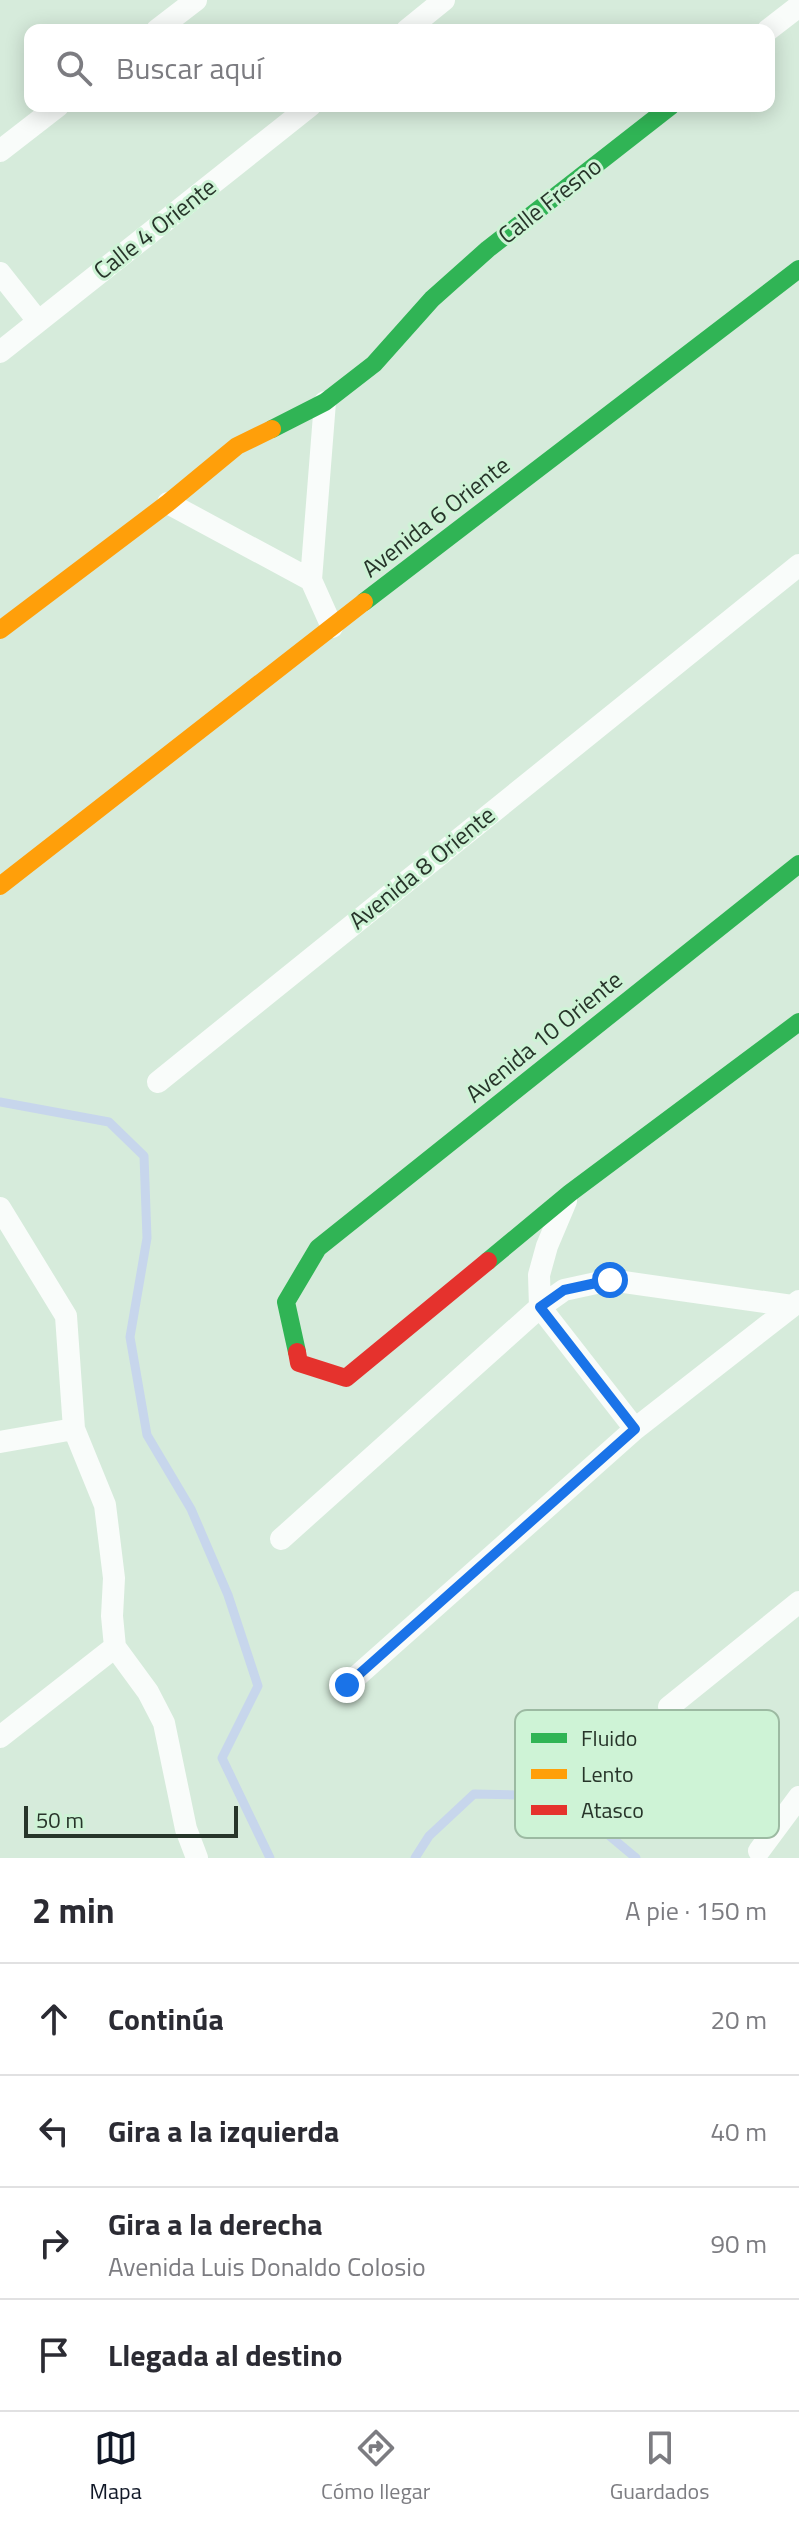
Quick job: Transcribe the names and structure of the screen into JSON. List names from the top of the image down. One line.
{"streets":{"street":["Calle Fresno","Calle 4 Oriente","Avenida 6 Oriente","Avenida 8 Oriente","Avenida 10 Oriente"]},"legend":["Fluido","Lento","Atasco"],"scale_bar":"50 m","page":{"search":"Buscar aquí","scale":"50 m","heading":["2 min","A pie · 150 m"],"list":[["Continúa","20 m"],["Gira a la izquierda","40 m"],["Gira a la derecha","Avenida Luis Donaldo Colosio","90 m"],"Llegada al destino"],"nav":["Mapa","Cómo llegar","Guardados"]}}
